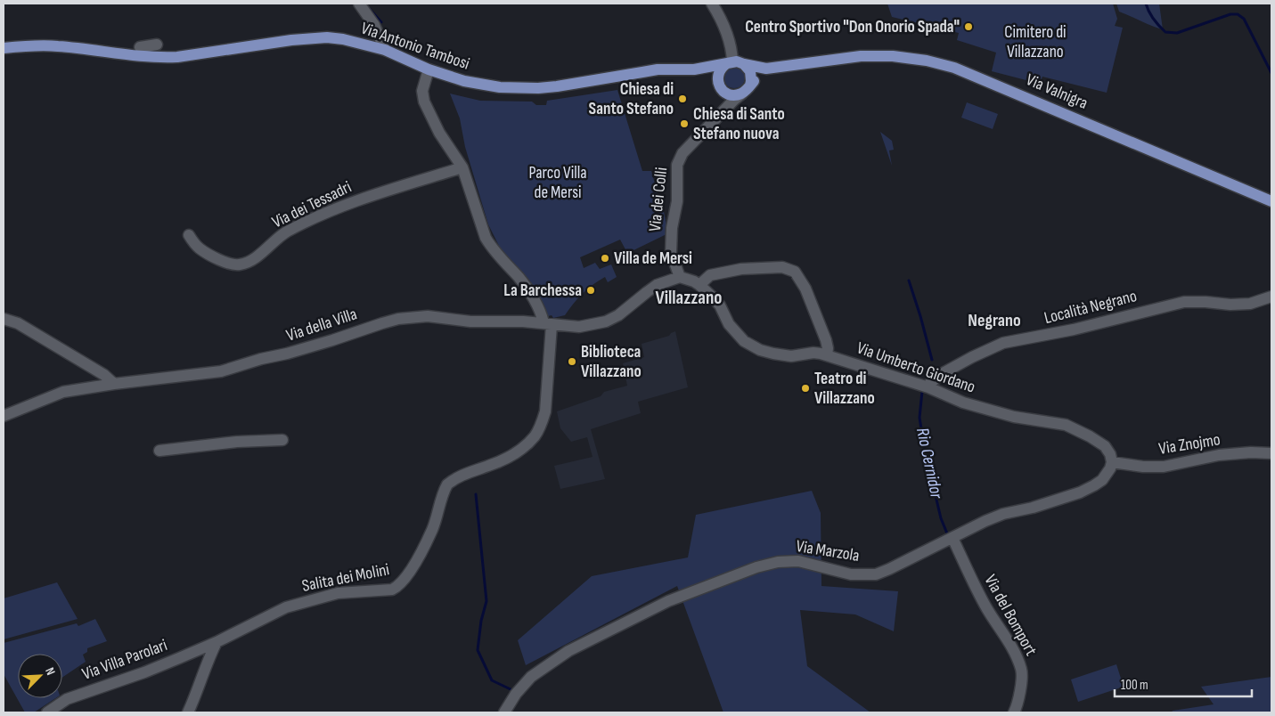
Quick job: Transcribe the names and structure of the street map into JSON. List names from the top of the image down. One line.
{"streets":{"main road":["Via Antonio Tambosi","Via Valnigra"],"street":["Via dei Colli","Via dei Tessadri","Località Negrano","Via della Villa","Via Umberto Giordano","Via Znojmo","Via Marzola","Salita dei Molini","Via del Bomport","Via Villa Parolari"]},"crossings":[["Via Antonio Tambosi","Via Valnigra"],["Via Antonio Tambosi","Via dei Colli"],["Via Valnigra","Via dei Colli"],["Via dei Colli","Via della Villa"],["Località Negrano","Via Umberto Giordano"],["Via della Villa","Salita dei Molini"],["Via Umberto Giordano","Via Znojmo"],["Via Umberto Giordano","Via Marzola"],["Via Znojmo","Via Marzola"],["Via Marzola","Via del Bomport"],["Salita dei Molini","Via Villa Parolari"]],"districts":["Villazzano","Negrano"],"water":["Rio Cernidor"],"parks":["Cimitero di Villazzano","Parco Villa de Mersi"],"places":["Centro Sportivo \"Don Onorio Spada\"","Chiesa di Santo Stefano","Chiesa di Santo Stefano nuova","Villa de Mersi","La Barchessa","Biblioteca Villazzano","Teatro di Villazzano"],"scale_bar":"100 m","north":"top right"}
